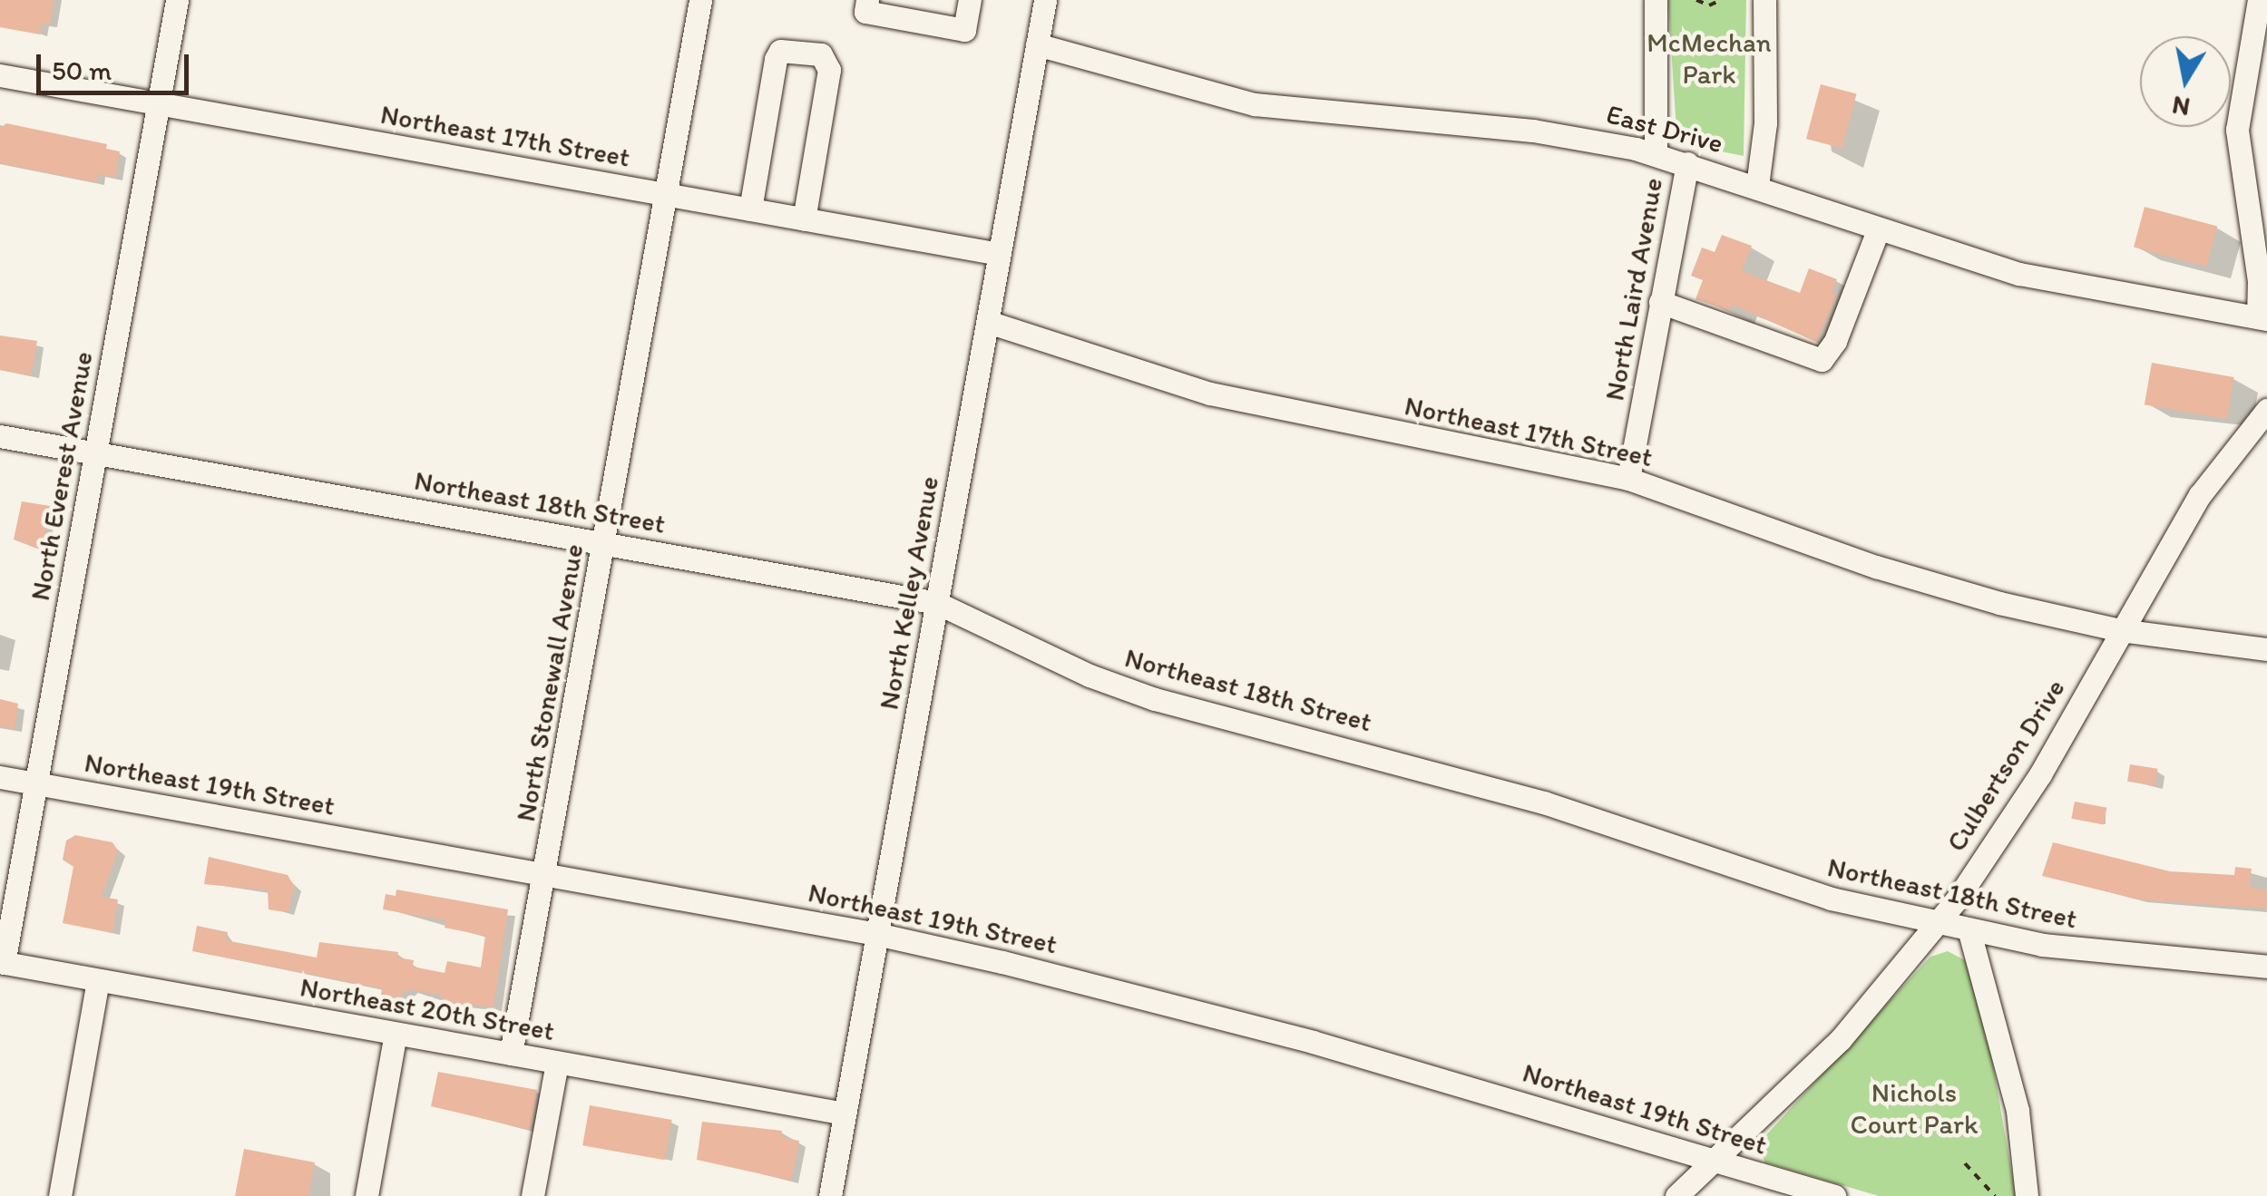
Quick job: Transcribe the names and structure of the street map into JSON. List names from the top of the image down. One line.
{"streets":{"street":["East Drive","Northeast 17th Street","North Laird Avenue","North Everest Avenue","Northeast 18th Street","North Kelley Avenue","North Stonewall Avenue","Culbertson Drive","Northeast 19th Street","Northeast 20th Street"]},"crossings":[["East Drive","North Laird Avenue"],["East Drive","North Kelley Avenue"],["Northeast 17th Street","North Laird Avenue"],["Northeast 17th Street","North Everest Avenue"],["Northeast 17th Street","North Kelley Avenue"],["Northeast 17th Street","North Stonewall Avenue"],["Northeast 17th Street","Culbertson Drive"],["North Everest Avenue","Northeast 18th Street"],["North Everest Avenue","Northeast 19th Street"],["North Everest Avenue","Northeast 20th Street"],["Northeast 18th Street","North Kelley Avenue"],["Northeast 18th Street","North Stonewall Avenue"],["Northeast 18th Street","Culbertson Drive"],["North Kelley Avenue","Northeast 19th Street"],["North Kelley Avenue","Northeast 20th Street"],["North Stonewall Avenue","Northeast 19th Street"],["North Stonewall Avenue","Northeast 20th Street"],["Culbertson Drive","Northeast 19th Street"]],"parks":["McMechan Park","Nichols Court Park"],"scale_bar":"50 m","north":"bottom"}
